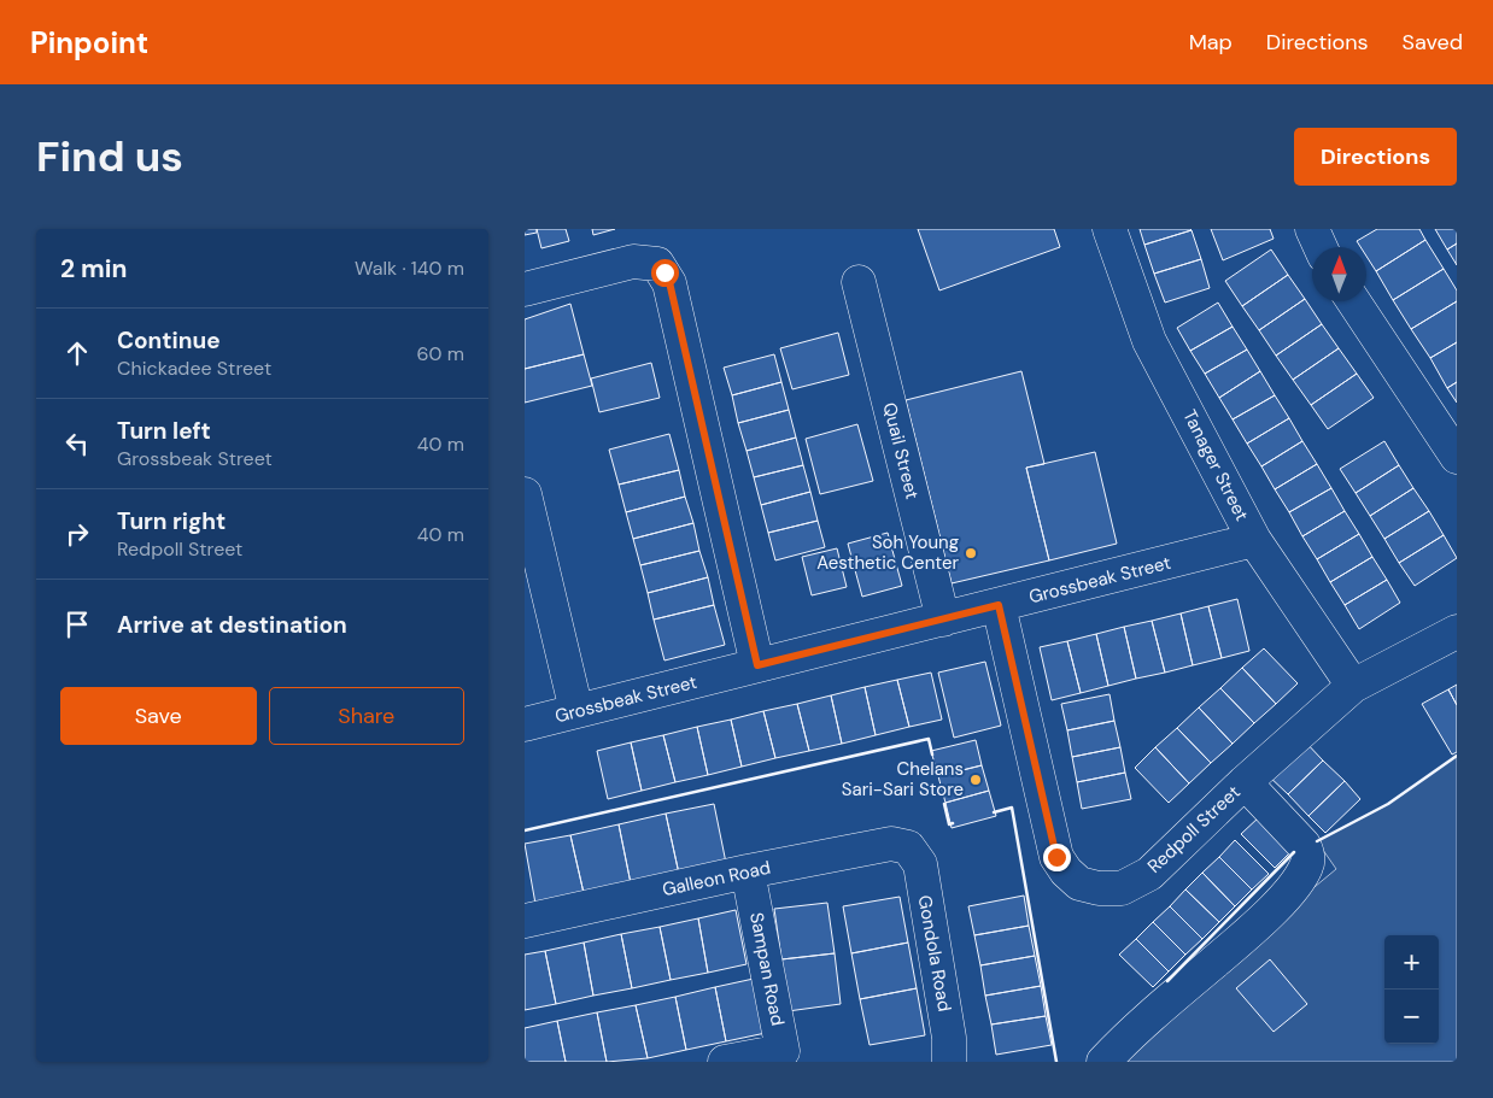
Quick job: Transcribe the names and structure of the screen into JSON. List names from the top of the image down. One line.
{"streets":{"street":["Quail Street","Tanager Street","Grossbeak Street","Redpoll Street","Galleon Road","Gondola Road","Sampan Road"]},"crossings":[["Quail Street","Grossbeak Street"],["Tanager Street","Grossbeak Street"],["Tanager Street","Redpoll Street"],["Grossbeak Street","Redpoll Street"],["Galleon Road","Gondola Road"],["Galleon Road","Sampan Road"]],"places":["Soh Young Aesthetic Center","Chelans Sari-Sari Store"],"north":"top","page":{"header":"Pinpoint","nav":["Map","Directions","Saved"],"buttons":["Directions",["Save","Share"]],"title":"Find us","heading":["2 min","Walk · 140 m"],"list":[["Continue","Chickadee Street","60 m"],["Turn left","Grossbeak Street","40 m"],["Turn right","Redpoll Street","40 m"],"Arrive at destination"],"map_buttons":["+","−"]}}
